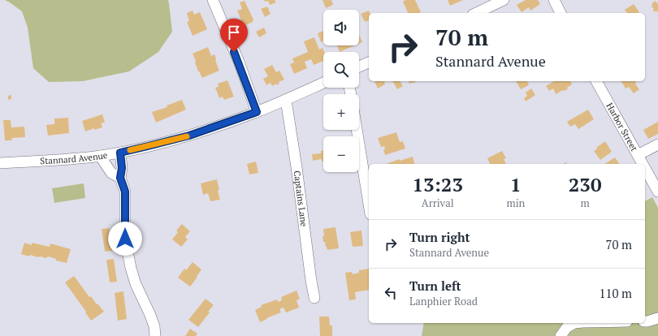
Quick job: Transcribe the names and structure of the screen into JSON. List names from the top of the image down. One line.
{"streets":{"street":["Harbor Street","Stannard Avenue","Captains Lane"]},"crossings":[["Stannard Avenue","Captains Lane"]],"page":{"map_buttons":["+","−"],"turn":["70 m","Stannard Avenue"],"eta":["13:23","Arrival","1","min","230","m"],"list":[{"name":"Turn right","note":"Stannard Avenue","value":"70 m"},{"name":"Turn left","note":"Lanphier Road","value":"110 m"}]}}
